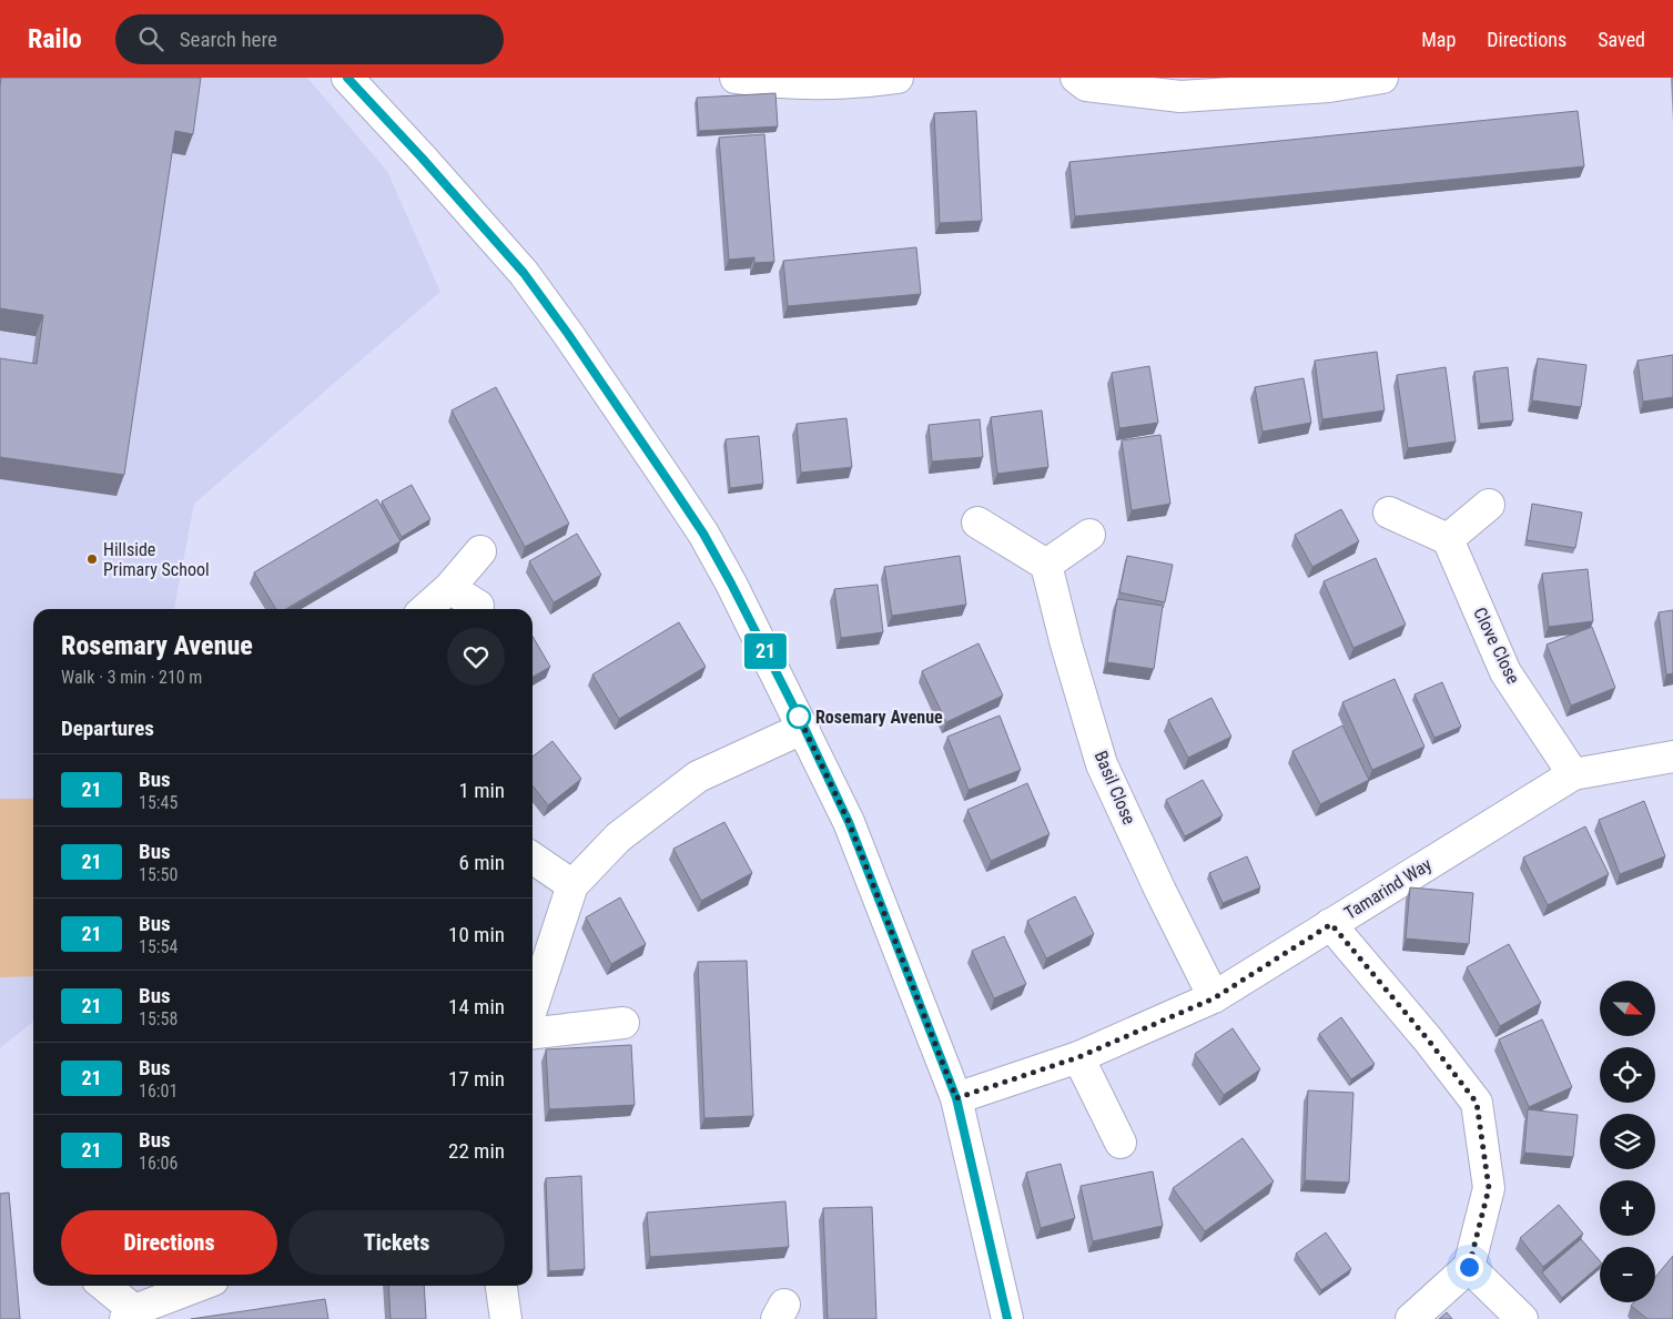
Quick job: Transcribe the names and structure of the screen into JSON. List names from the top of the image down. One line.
{"streets":{"street":["Clove Close","Basil Close","Tamarind Way"]},"crossings":[["Clove Close","Tamarind Way"],["Basil Close","Tamarind Way"]],"places":["Hillside Primary School","Rosemary Avenue"],"lines":["bus line 21"],"north":"bottom right","page":{"header":"Railo","search":"Search here","nav":["Map","Directions","Saved"],"on_map":"21","heading":[["Rosemary Avenue","Walk · 3 min · 210 m"],"Departures"],"list":[{"mark":"21","name":"Bus","note":"15:45","value":"1 min"},{"mark":"21","name":"Bus","note":"15:50","value":"6 min"},{"mark":"21","name":"Bus","note":"15:54","value":"10 min"},{"mark":"21","name":"Bus","note":"15:58","value":"14 min"},{"mark":"21","name":"Bus","note":"16:01","value":"17 min"},{"mark":"21","name":"Bus","note":"16:06","value":"22 min"}],"map_buttons":["+","−"],"buttons":["Directions","Tickets"]}}
